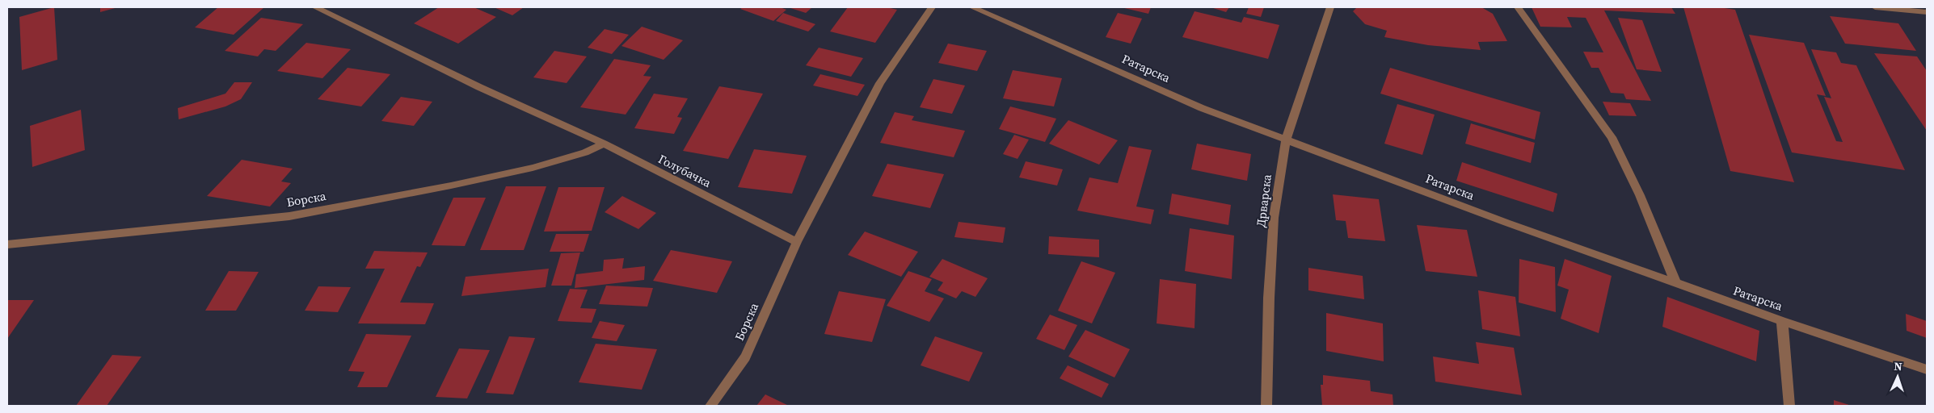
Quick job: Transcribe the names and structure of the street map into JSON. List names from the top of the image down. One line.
{"streets":{"street":["Ратарска","Голубачка","Борска","Дрварска"]},"crossings":[["Ратарска","Дрварска"],["Голубачка","Борска"]],"north":"top"}
